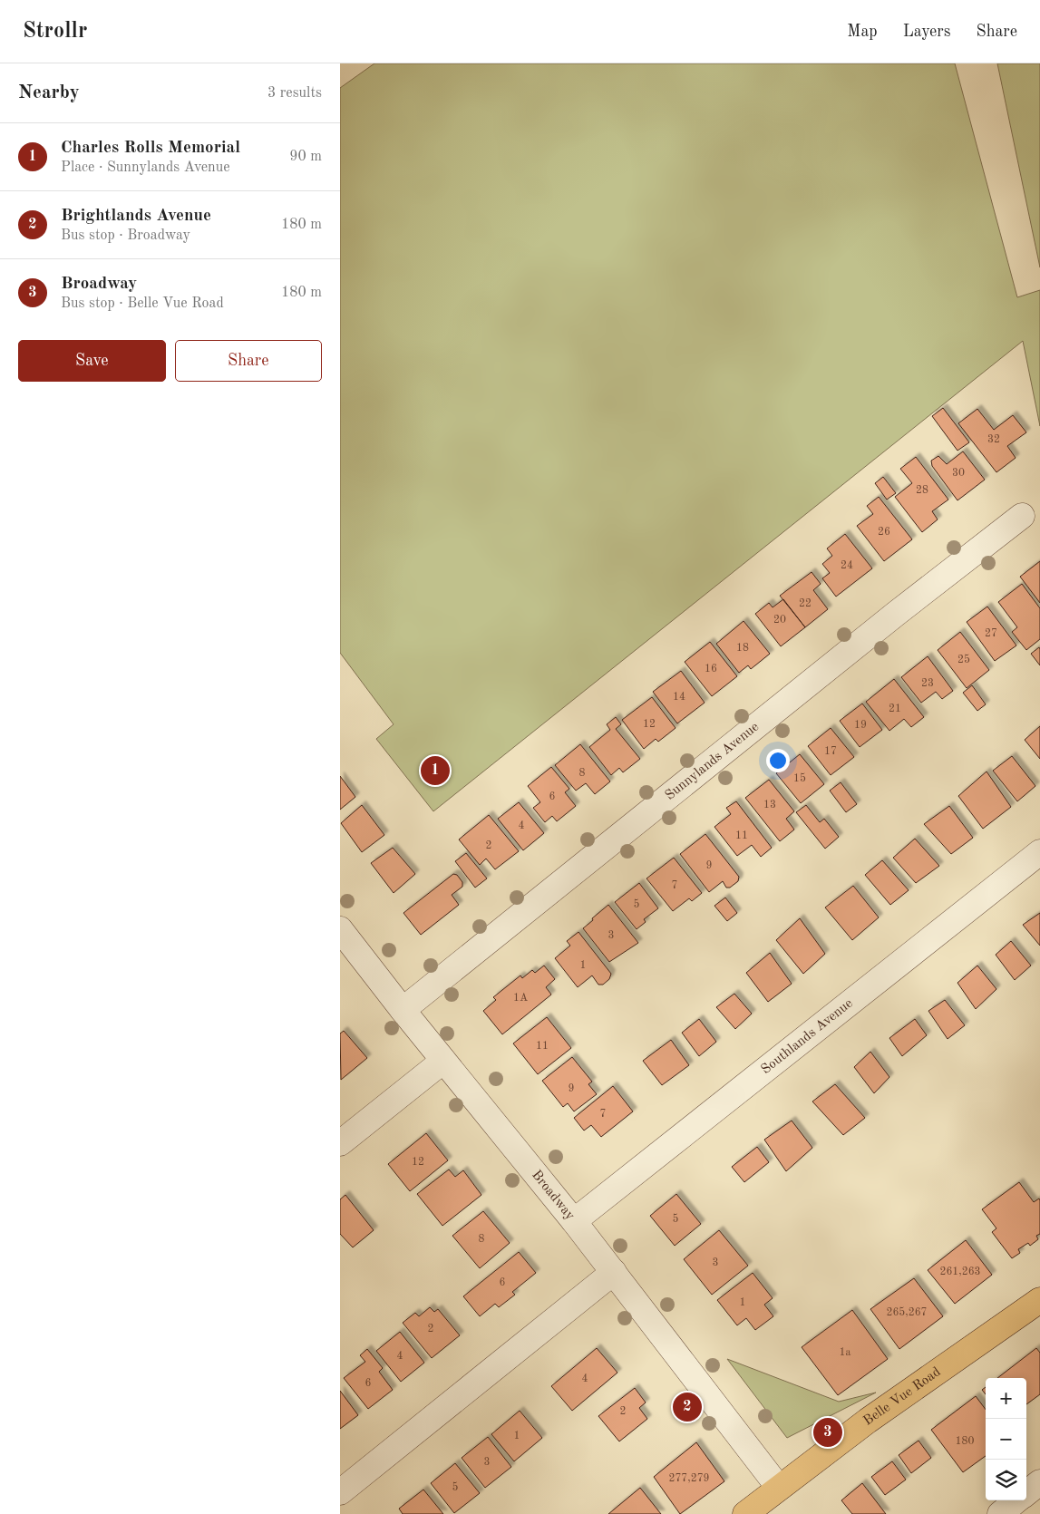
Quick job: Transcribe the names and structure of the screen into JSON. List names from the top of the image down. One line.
{"streets":{"main road":["Belle Vue Road"],"street":["Sunnylands Avenue","Southlands Avenue","Broadway"]},"crossings":[["Sunnylands Avenue","Broadway"],["Southlands Avenue","Broadway"],["Broadway","Belle Vue Road"]],"house_numbers":["32","30","28","26","24","22","20","27","18","25","16","23","14","21","12","19","17","8","15","6","13","4","11","2","9","7","5","3","1","1A","11","9","7","12","5","8","3","261,263","6","1","265,267","2","1a","4","4","6","2","1","180","3","277,279","5"],"page":{"header":"Strollr","nav":["Map","Layers","Share"],"heading":["Nearby","3 results"],"list":[{"mark":"1","name":"Charles Rolls Memorial","note":"Place · Sunnylands Avenue","value":"90 m"},{"mark":"2","name":"Brightlands Avenue","note":"Bus stop · Broadway","value":"180 m"},{"mark":"3","name":"Broadway","note":"Bus stop · Belle Vue Road","value":"180 m"}],"buttons":["Save","Share"],"pins":["1","2","3"],"map_buttons":["+","−"]}}
